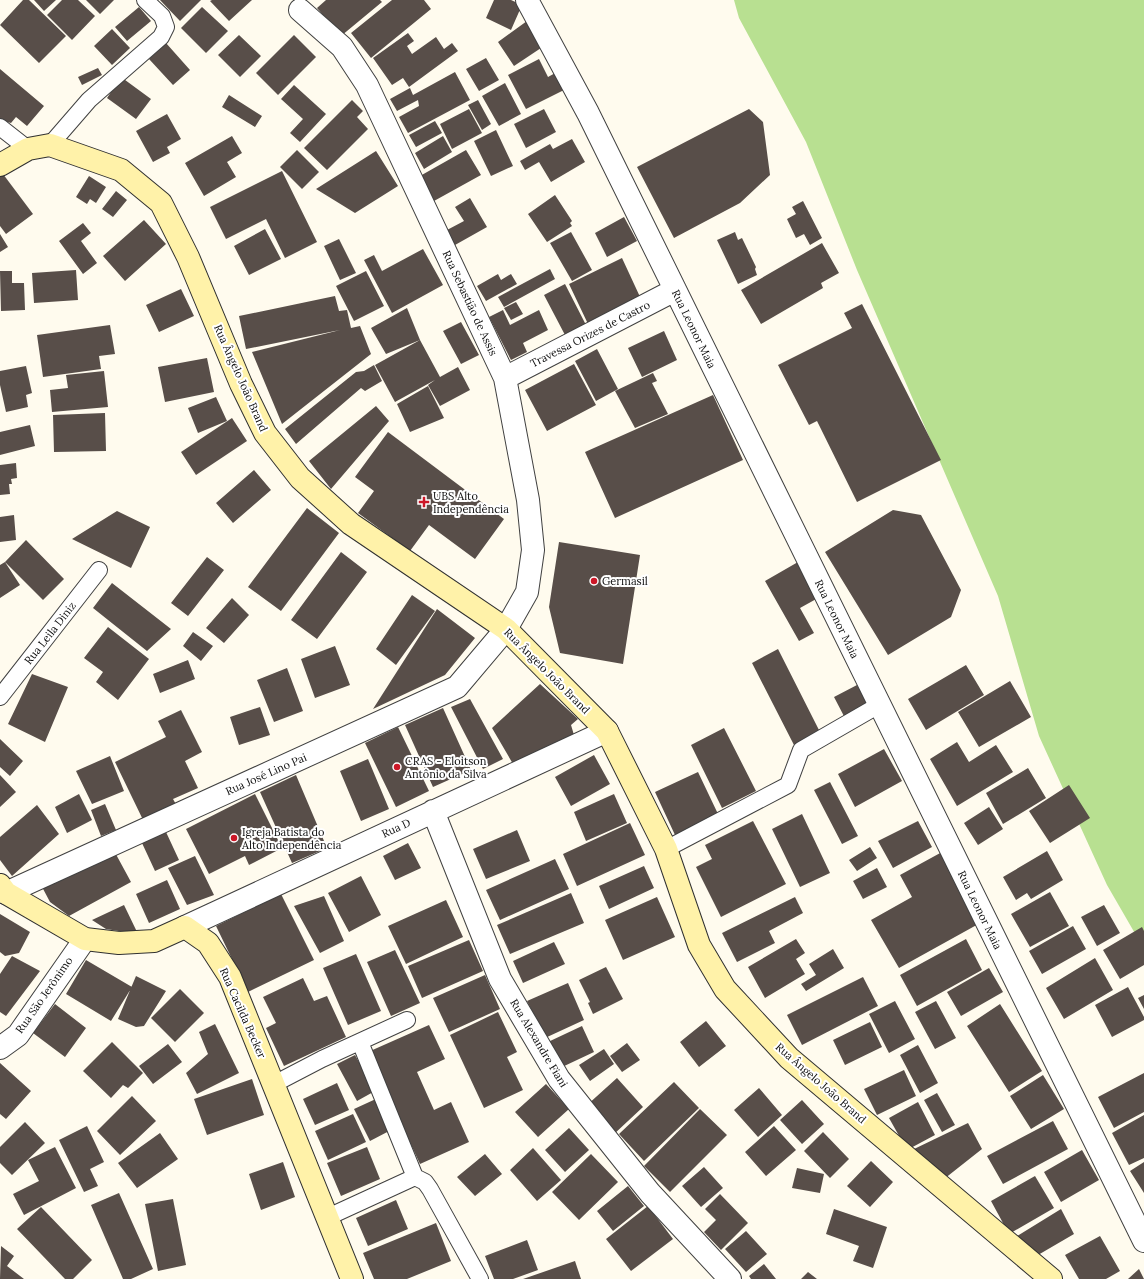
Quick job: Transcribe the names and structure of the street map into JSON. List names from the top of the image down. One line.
{"streets":{"street":["Rua Sebastião de Assis","Rua Leonor Maia","Travessa Orizes de Castro","Rua Ângelo João Brand","Rua José Lino Pai","Rua D","Rua São Jerônimo","Rua Cacilda Becker","Rua Alexandre Fiani"],"lane":["Rua Leila Diniz"]},"crossings":[["Rua Sebastião de Assis","Travessa Orizes de Castro"],["Rua Sebastião de Assis","Rua Ângelo João Brand"],["Rua Sebastião de Assis","Rua José Lino Pai"],["Rua Leonor Maia","Travessa Orizes de Castro"],["Rua Ângelo João Brand","Rua José Lino Pai"],["Rua Ângelo João Brand","Rua D"],["Rua D","Rua Cacilda Becker"],["Rua D","Rua Alexandre Fiani"]],"places":{"health":["UBS Alto Independência"],"other":["Germasil","CRAS - Eloitson Antônio da Silva","Igreja Batista do Alto Independência"]}}
